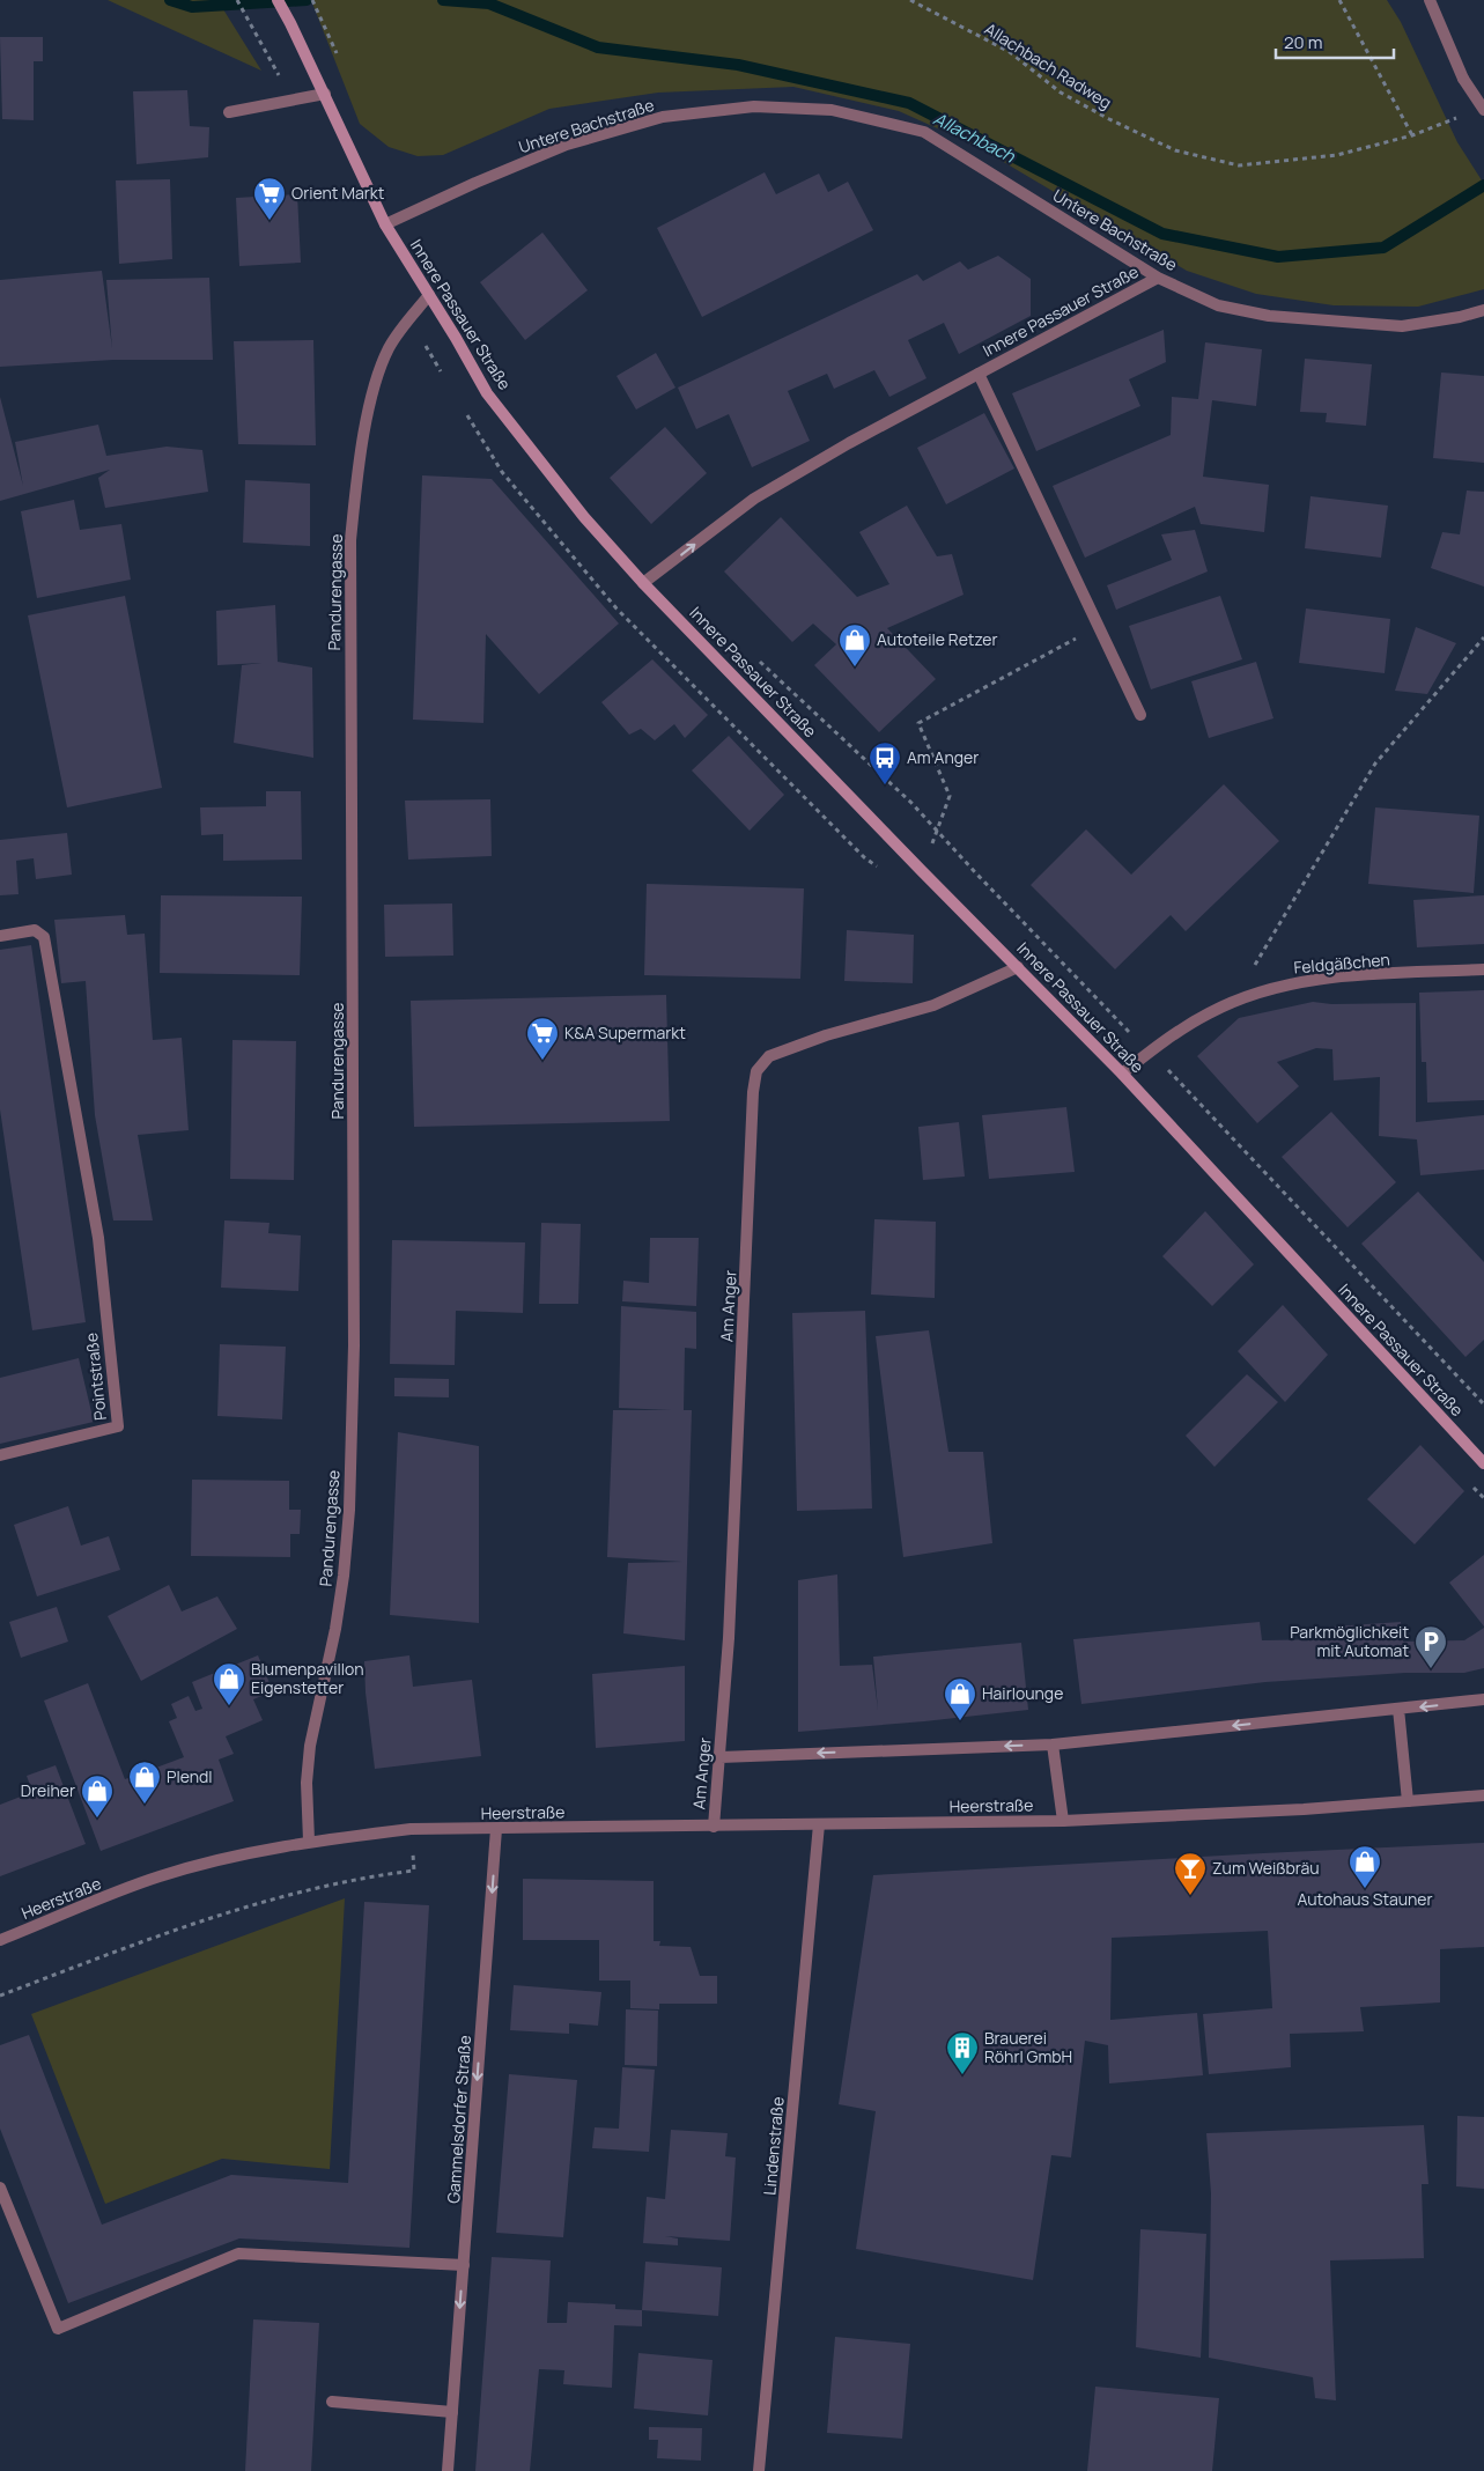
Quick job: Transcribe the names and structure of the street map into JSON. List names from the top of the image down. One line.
{"streets":{"main road":["Innere Passauer Straße"],"street":["Untere Bachstraße","Pandurengasse","Feldgäßchen","Am Anger","Pointstraße","Heerstraße","Gammelsdorfer Straße","Lindenstraße"],"path":["Allachbach Radweg"]},"crossings":[["Untere Bachstraße","Innere Passauer Straße"],["Innere Passauer Straße","Pandurengasse"],["Innere Passauer Straße","Feldgäßchen"],["Innere Passauer Straße","Am Anger"],["Pandurengasse","Heerstraße"],["Am Anger","Heerstraße"],["Heerstraße","Gammelsdorfer Straße"],["Heerstraße","Lindenstraße"]],"one_way":["Gammelsdorfer Straße"],"water":["Allachbach"],"places":{"supermarket":["Orient Markt","K&A Supermarkt"],"shop":["Autoteile Retzer","Blumenpavillon Eigenstetter","Hairlounge","Plendl","Dreiher","Autohaus Stauner"],"bus stop":["Am Anger"],"parking":["Parkmöglichkeit mit Automat"],"bar":["Zum Weißbräu"],"building":["Brauerei Röhrl GmbH"]},"scale_bar":"20 m"}
